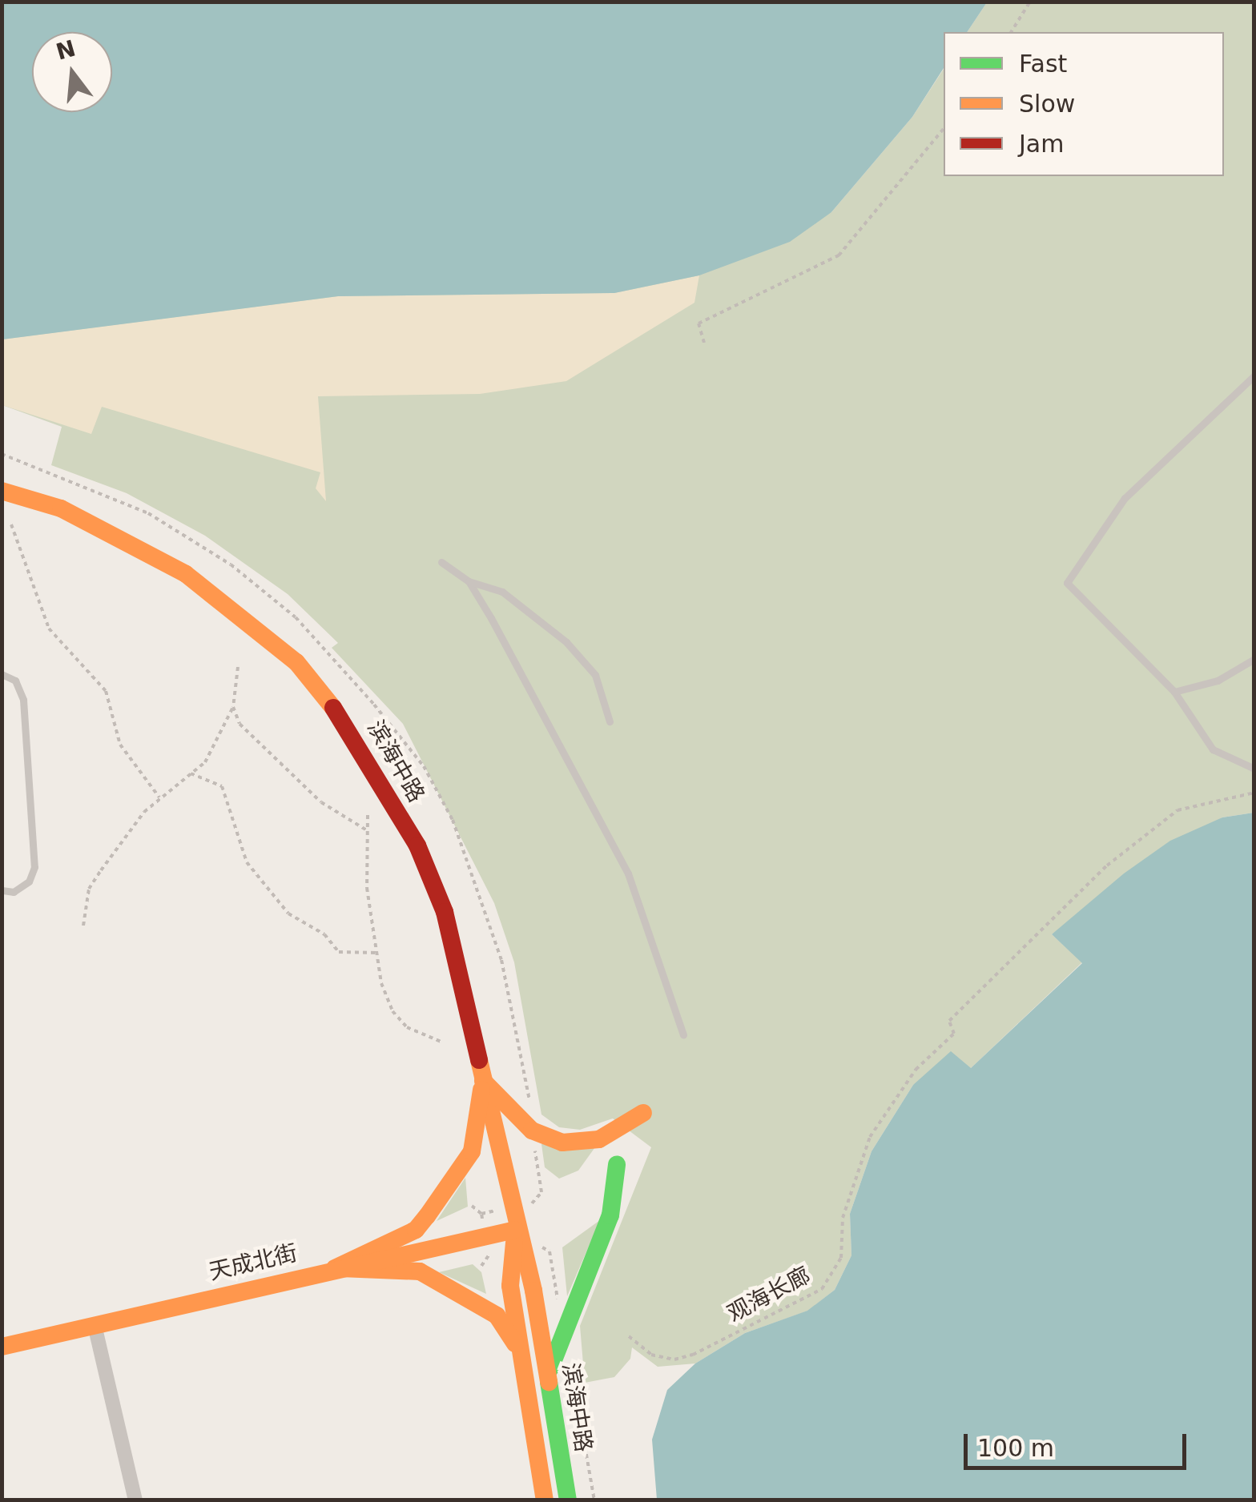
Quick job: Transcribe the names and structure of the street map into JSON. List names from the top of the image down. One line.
{"streets":{"main road":["滨海中路","天成北街"],"path":["观海长廊"]},"crossings":[["滨海中路","天成北街"]],"legend":["Fast","Slow","Jam"],"scale_bar":"100 m","north":"top"}
